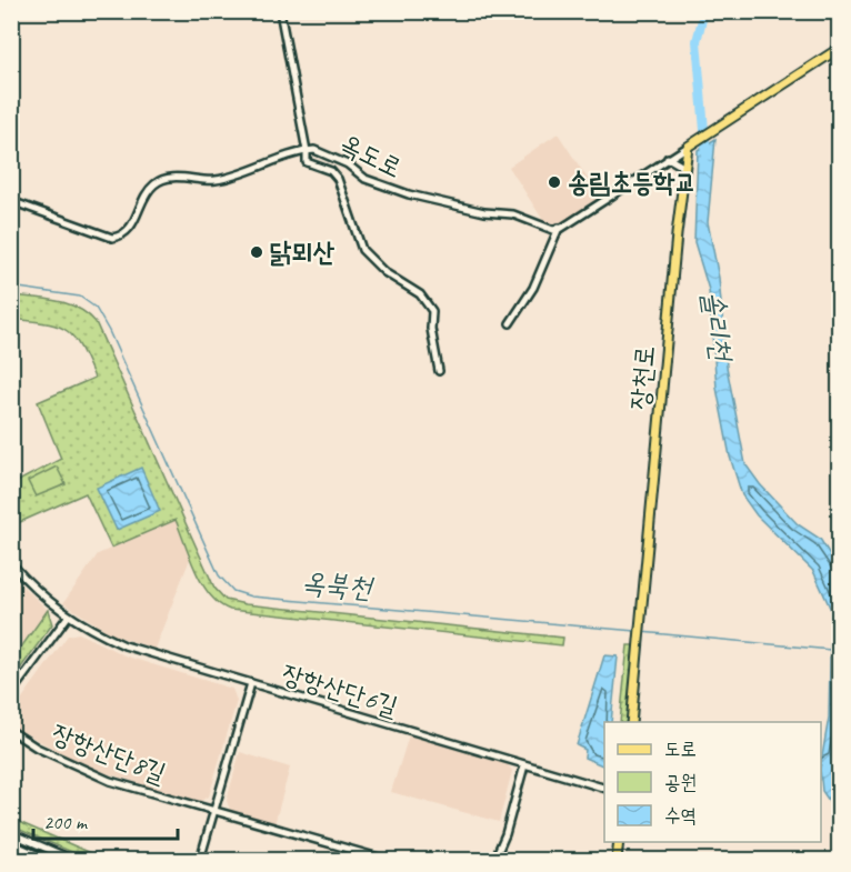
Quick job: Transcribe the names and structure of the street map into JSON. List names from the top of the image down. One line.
{"streets":{"main road":["장천로"],"street":["옥도로","장항산단6길","장항산단8길"]},"water":["솔리천","옥북천"],"places":["송림초등학교","닭뫼산"],"legend":["도로","공원","수역"],"scale_bar":"200 m"}
